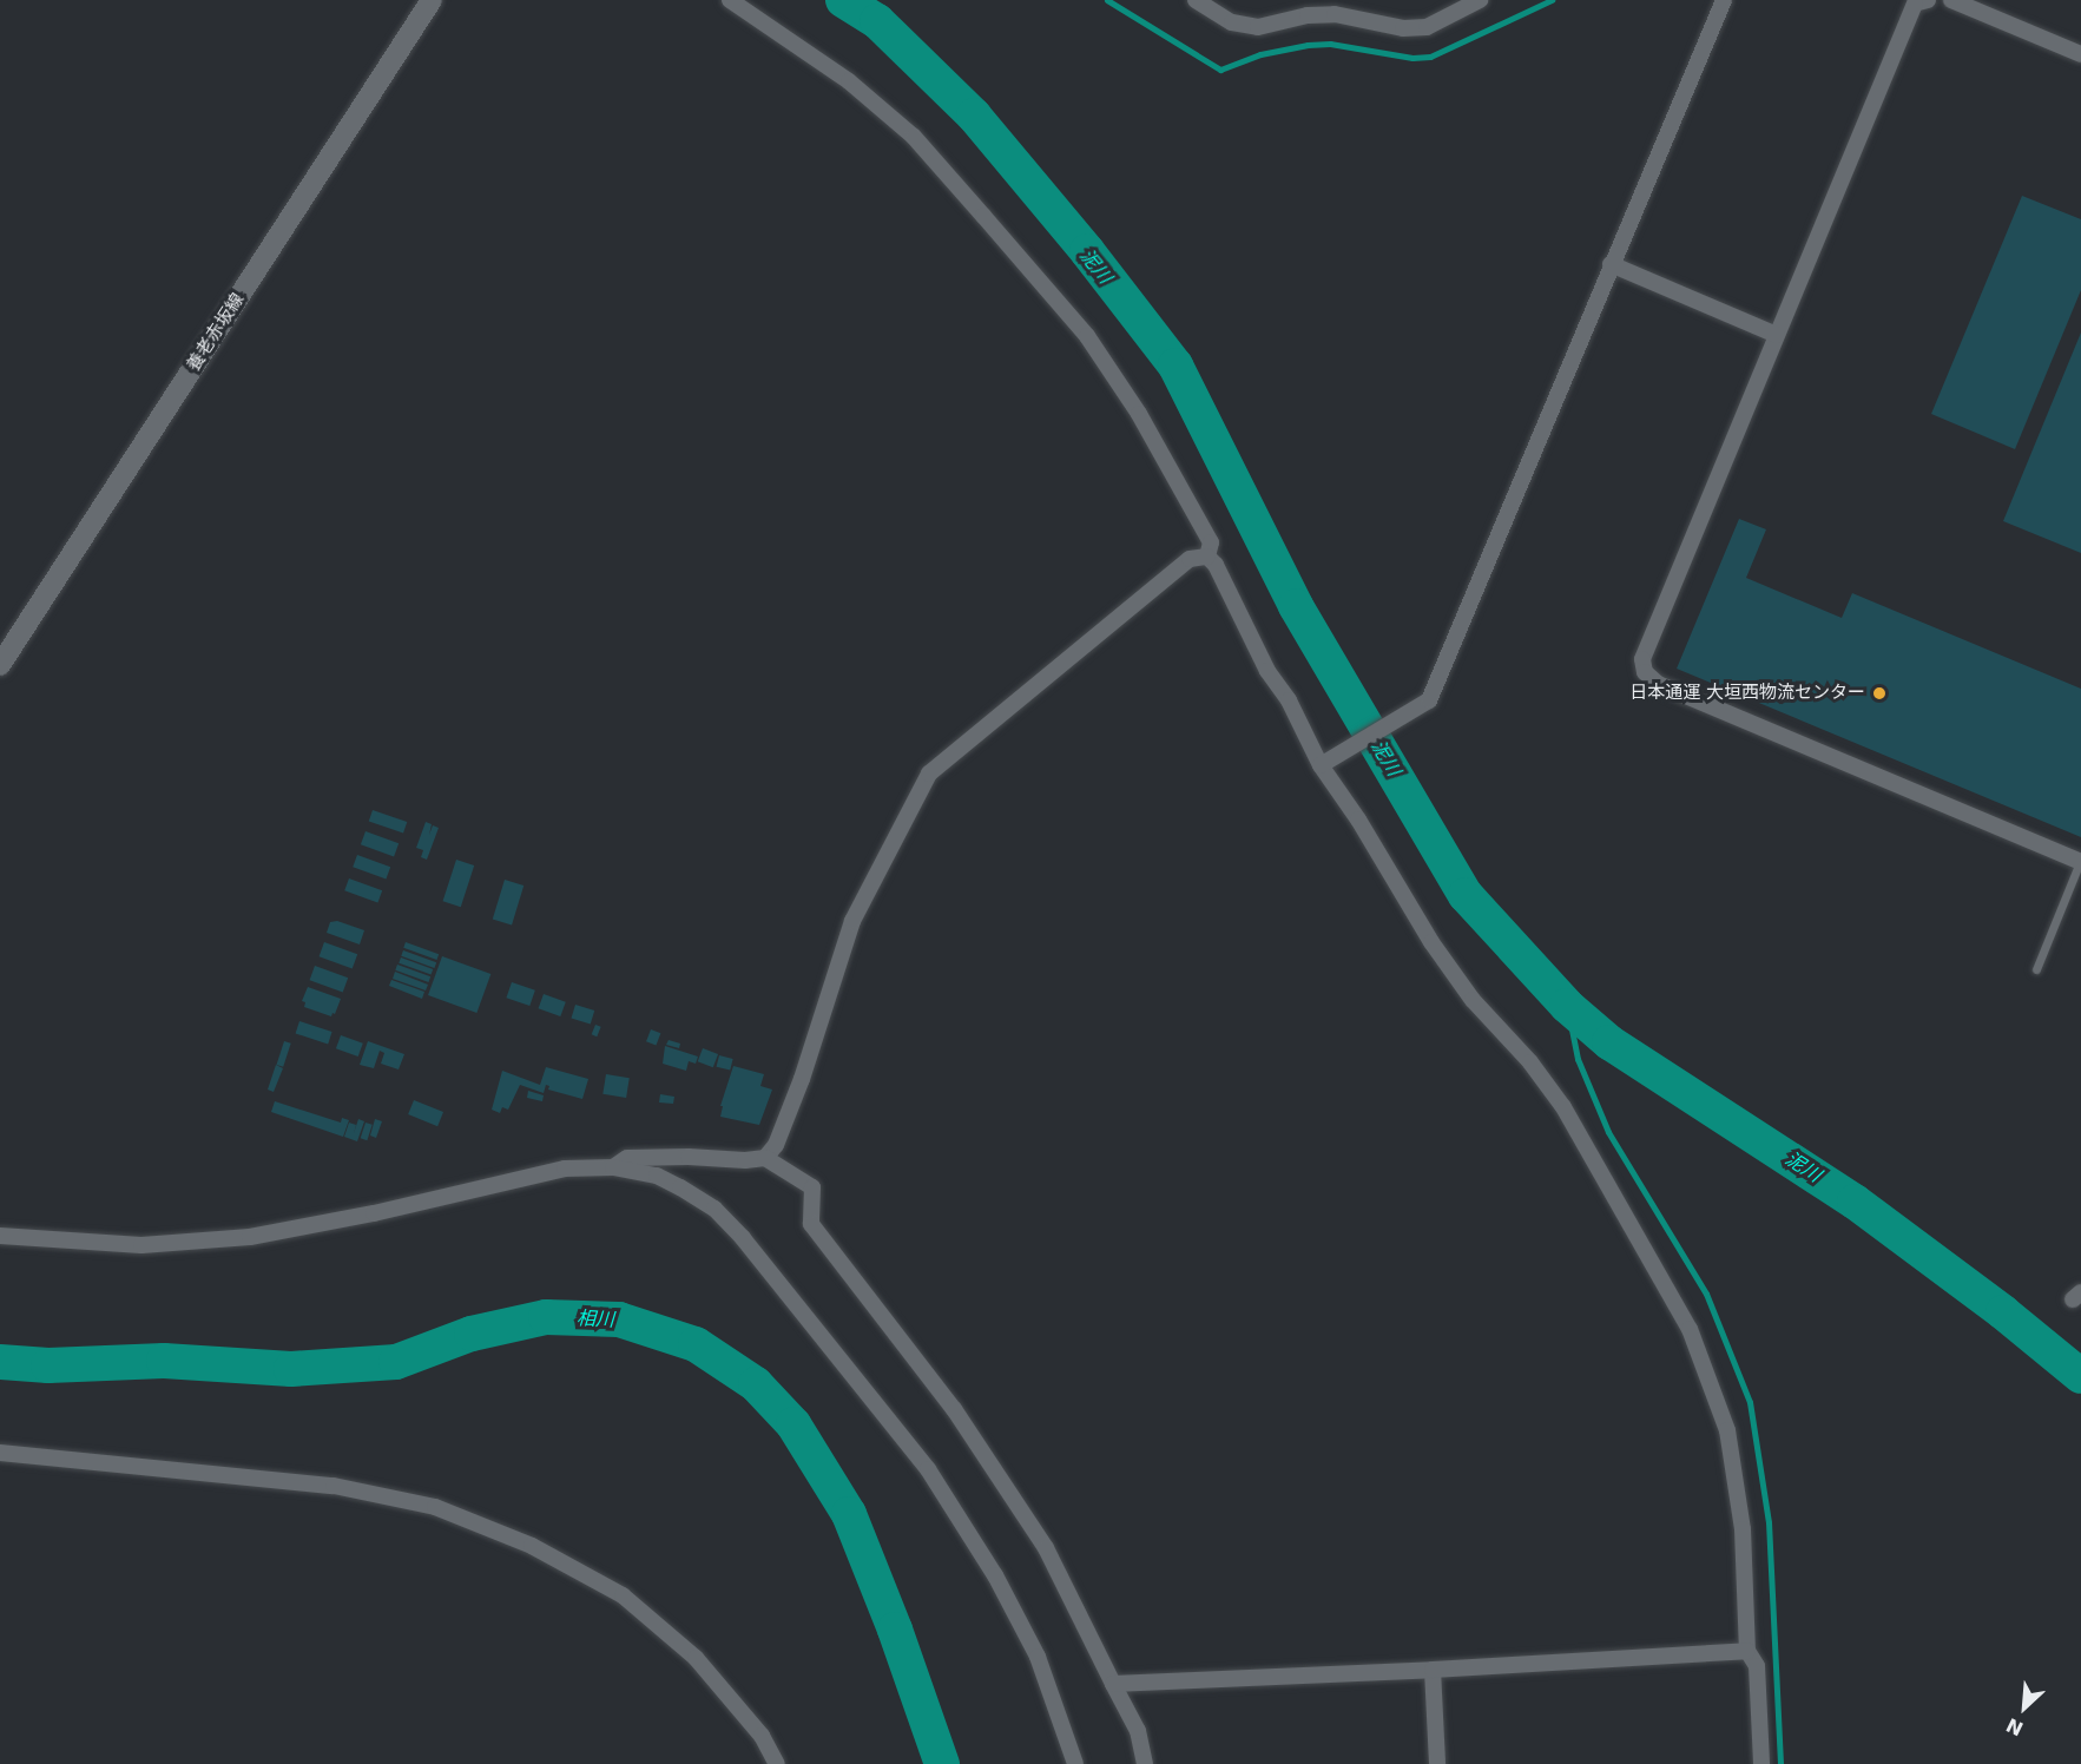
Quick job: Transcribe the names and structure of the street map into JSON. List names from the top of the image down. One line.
{"streets":{"main road":["養老赤坂線"]},"water":["泥川","相川"],"places":["日本通運 大垣西物流センター"],"north":"bottom left"}
